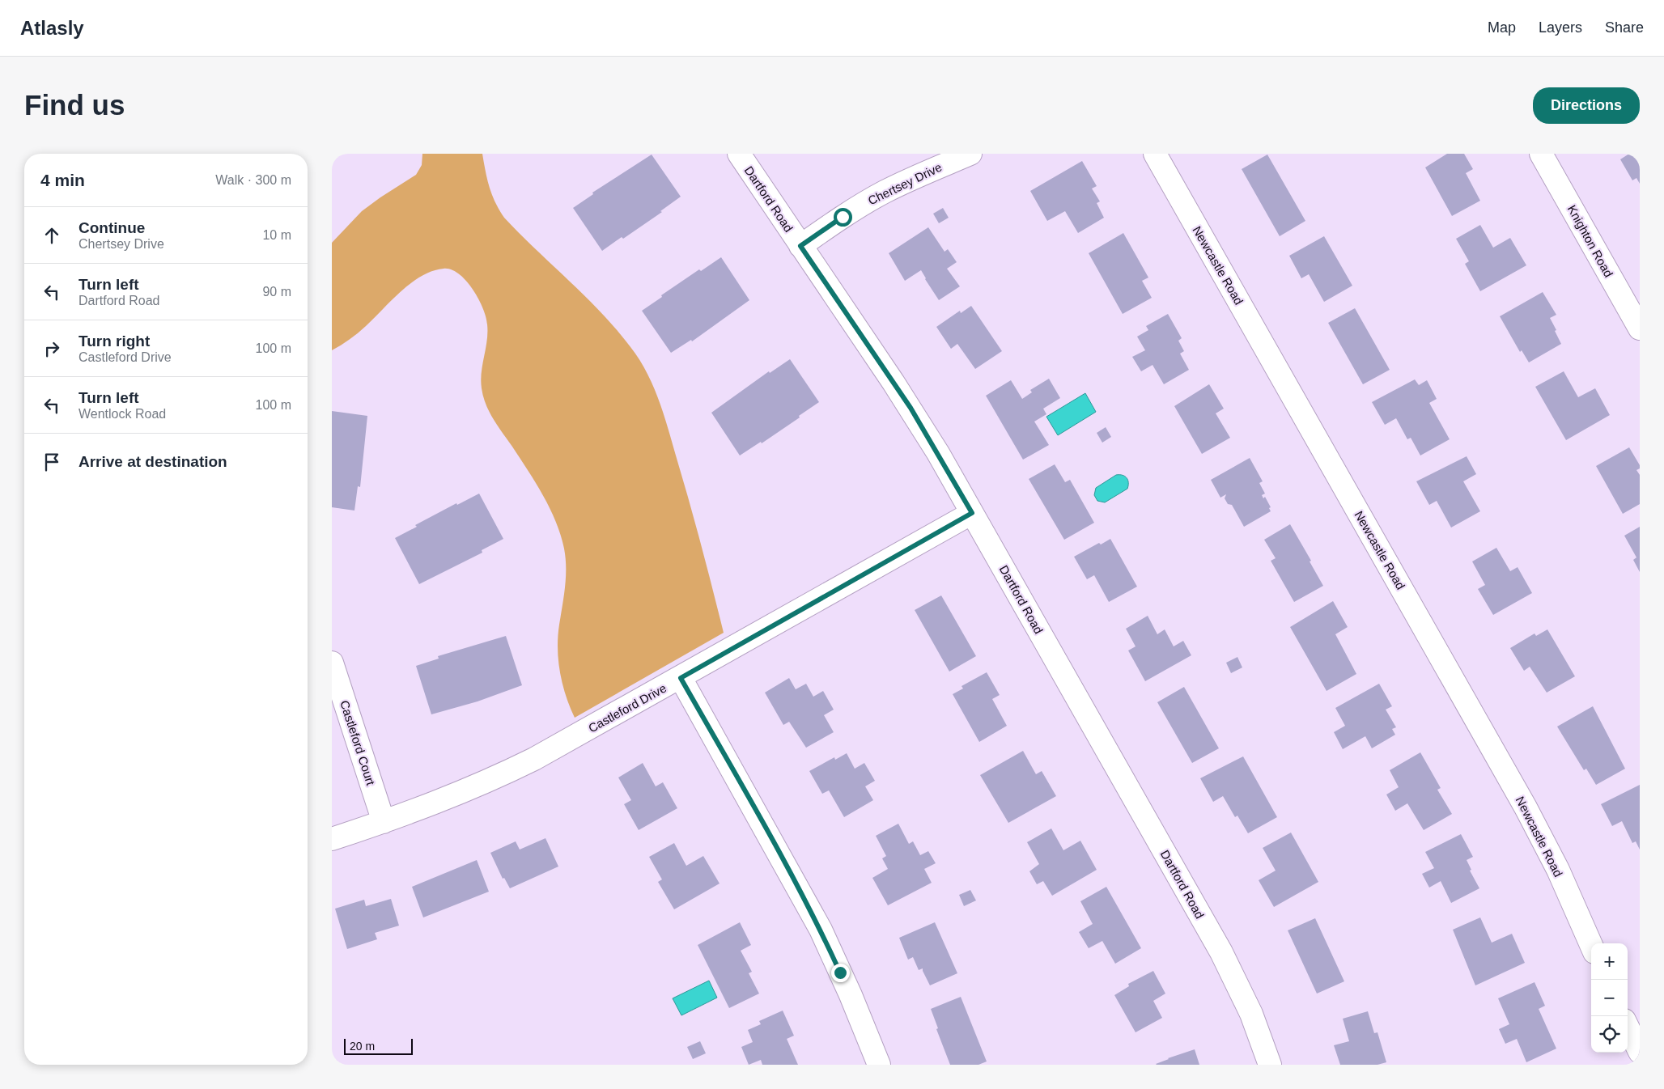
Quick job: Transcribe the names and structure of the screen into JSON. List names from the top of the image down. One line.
{"streets":{"street":["Chertsey Drive","Dartford Road","Knighton Road","Newcastle Road","Castleford Drive","Castleford Court"]},"crossings":[["Chertsey Drive","Dartford Road"],["Dartford Road","Castleford Drive"],["Castleford Drive","Castleford Court"]],"scale_bar":"20 m","page":{"header":"Atlasly","nav":["Map","Layers","Share"],"buttons":"Directions","title":"Find us","heading":["4 min","Walk · 300 m"],"list":[["Continue","Chertsey Drive","10 m"],["Turn left","Dartford Road","90 m"],["Turn right","Castleford Drive","100 m"],["Turn left","Wentlock Road","100 m"],"Arrive at destination"],"map_buttons":["+","−"],"scale":"20 m"}}
